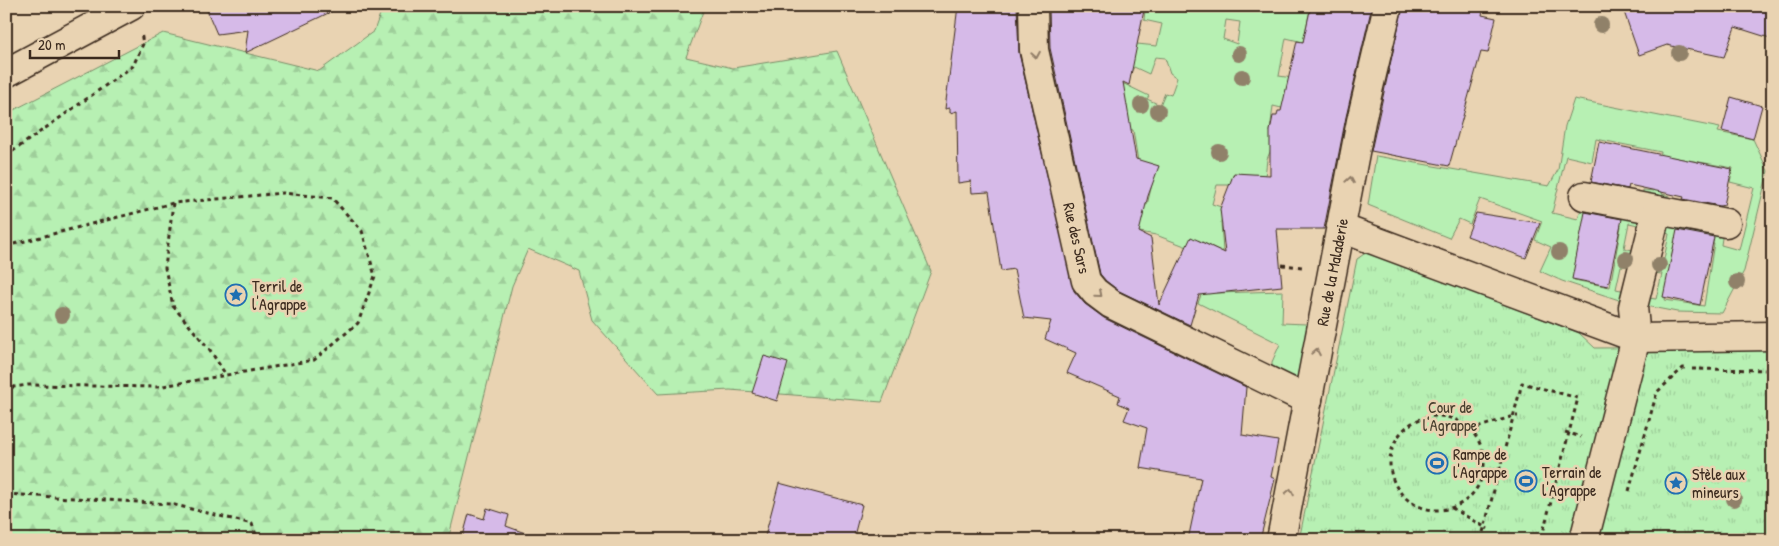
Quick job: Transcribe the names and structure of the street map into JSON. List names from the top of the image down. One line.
{"streets":{"street":["Rue des Sars","Rue de la Maladerie"]},"crossings":[["Rue des Sars","Rue de la Maladerie"]],"one_way":["Rue des Sars","Rue de la Maladerie"],"parks":["Cour de l'Agrappe"],"places":{"place":["Terril de l'Agrappe","Stèle aux mineurs"],"sports":["Rampe de l'Agrappe","Terrain de l'Agrappe"]},"scale_bar":"20 m"}
